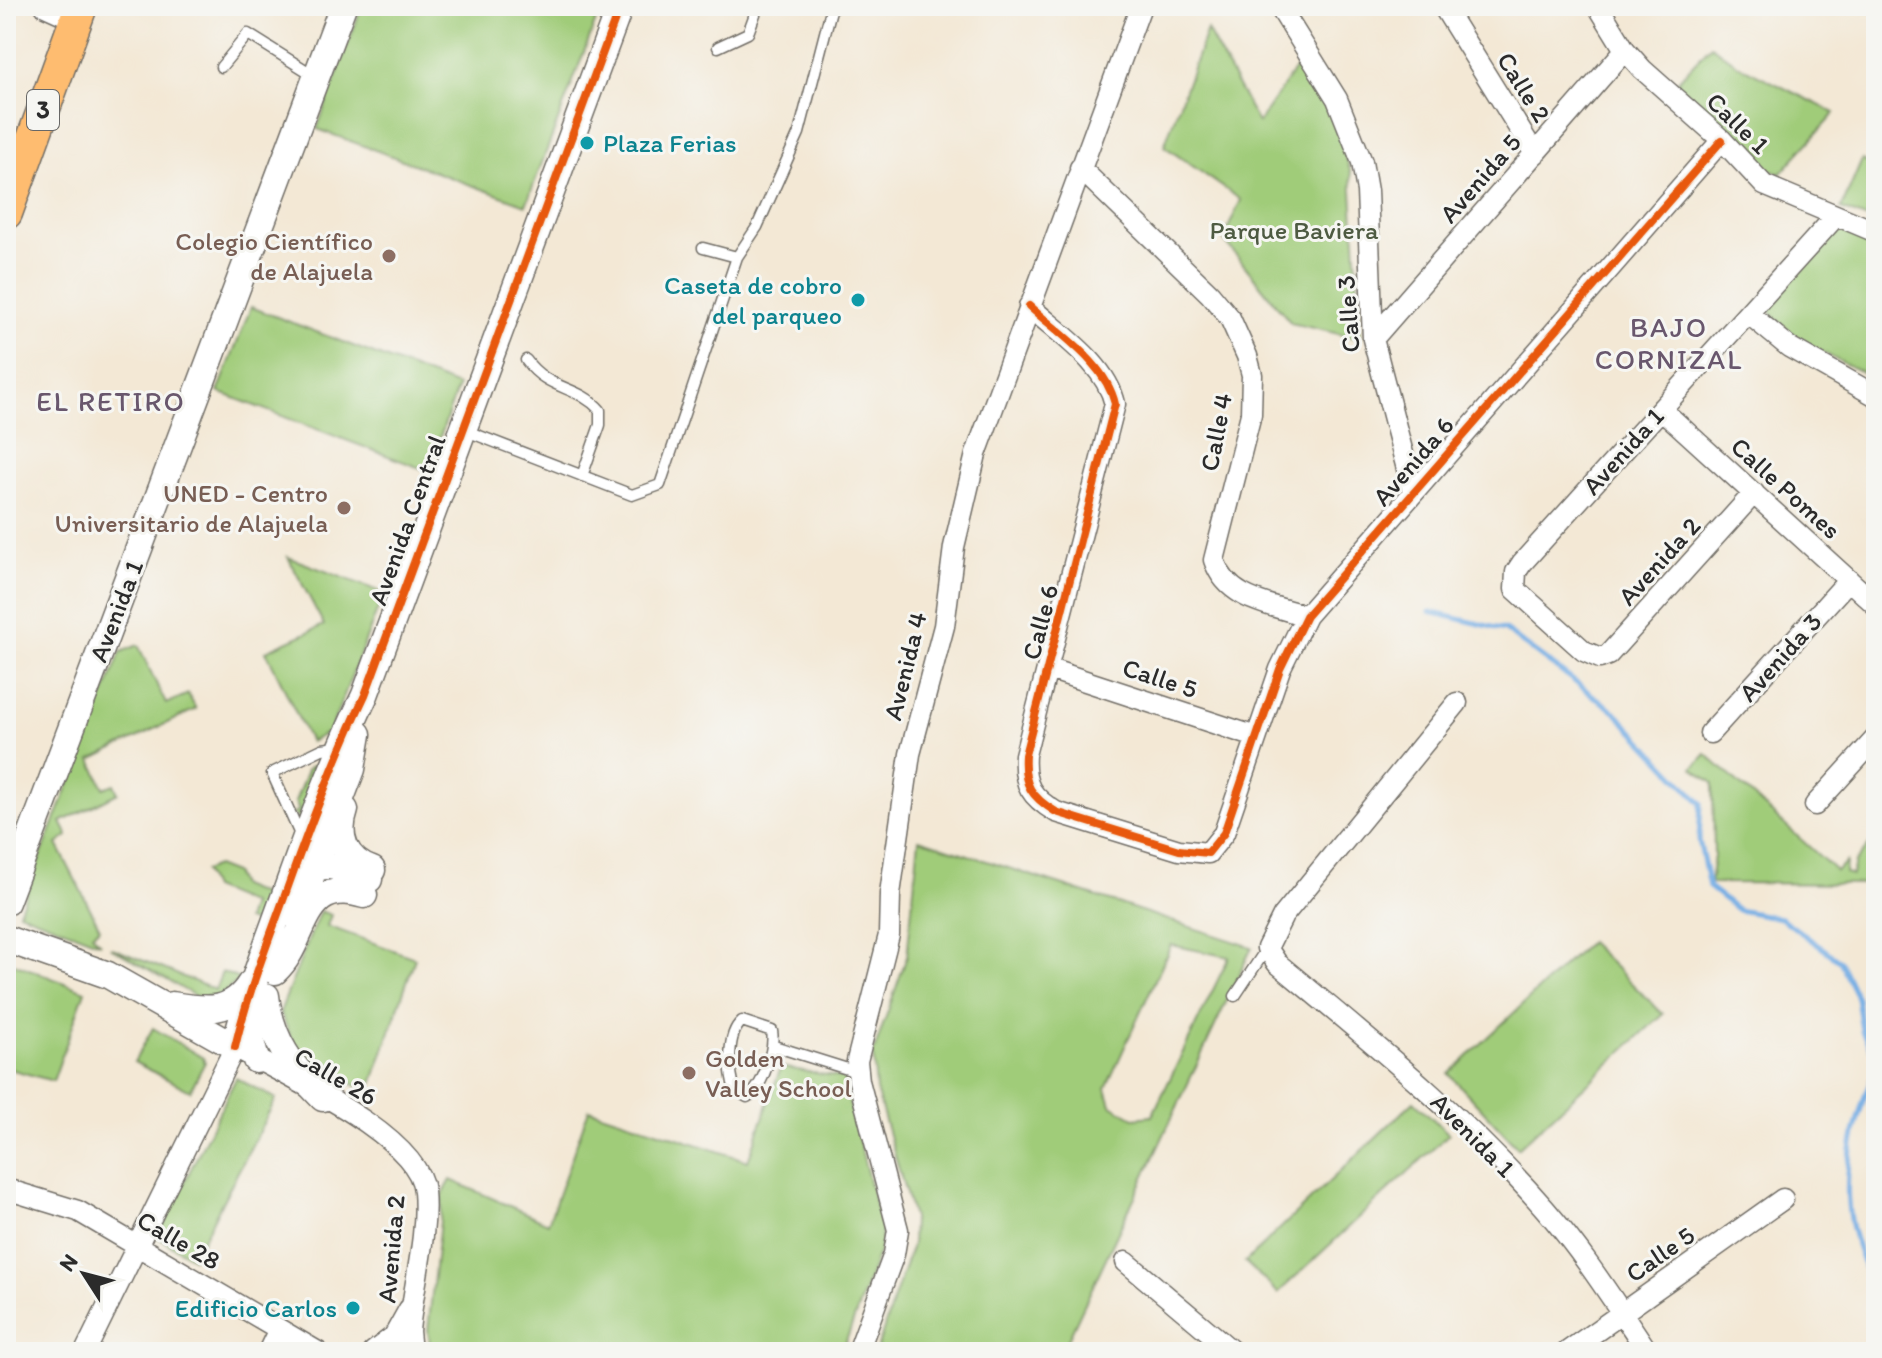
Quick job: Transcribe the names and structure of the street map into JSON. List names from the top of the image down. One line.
{"streets":{"main road":["3"],"street":["Calle 2","Calle 1","Avenida 5","Calle 3","Calle 4","Avenida 1","Avenida 6","Calle Pomes","Avenida Central","Avenida 2","Calle 6","Avenida 3","Avenida 4","Calle 5","Calle 26","Calle 28"]},"crossings":[["Calle 2","Avenida 5"],["Calle 1","Avenida 5"],["Calle 1","Avenida 1"],["Calle 1","Avenida 6"],["Avenida 5","Calle 3"],["Calle 3","Avenida 6"],["Calle 4","Avenida 6"],["Calle 4","Avenida 4"],["Avenida 1","Calle Pomes"],["Avenida 1","Avenida 2"],["Avenida 1","Calle 5"],["Avenida 6","Calle 6"],["Avenida 6","Calle 5"],["Calle Pomes","Avenida 2"],["Calle Pomes","Avenida 3"],["Avenida Central","Calle 26"],["Avenida Central","Calle 28"],["Avenida 2","Calle 26"],["Calle 6","Avenida 4"],["Calle 6","Calle 5"]],"districts":["BAJO CORNIZAL","EL RETIRO"],"parks":["Parque Baviera"],"places":["Plaza Ferias","Colegio Científico de Alajuela","Caseta de cobro del parqueo","UNED - Centro Universitario de Alajuela","Golden Valley School","Edificio Carlos"],"north":"top left"}
